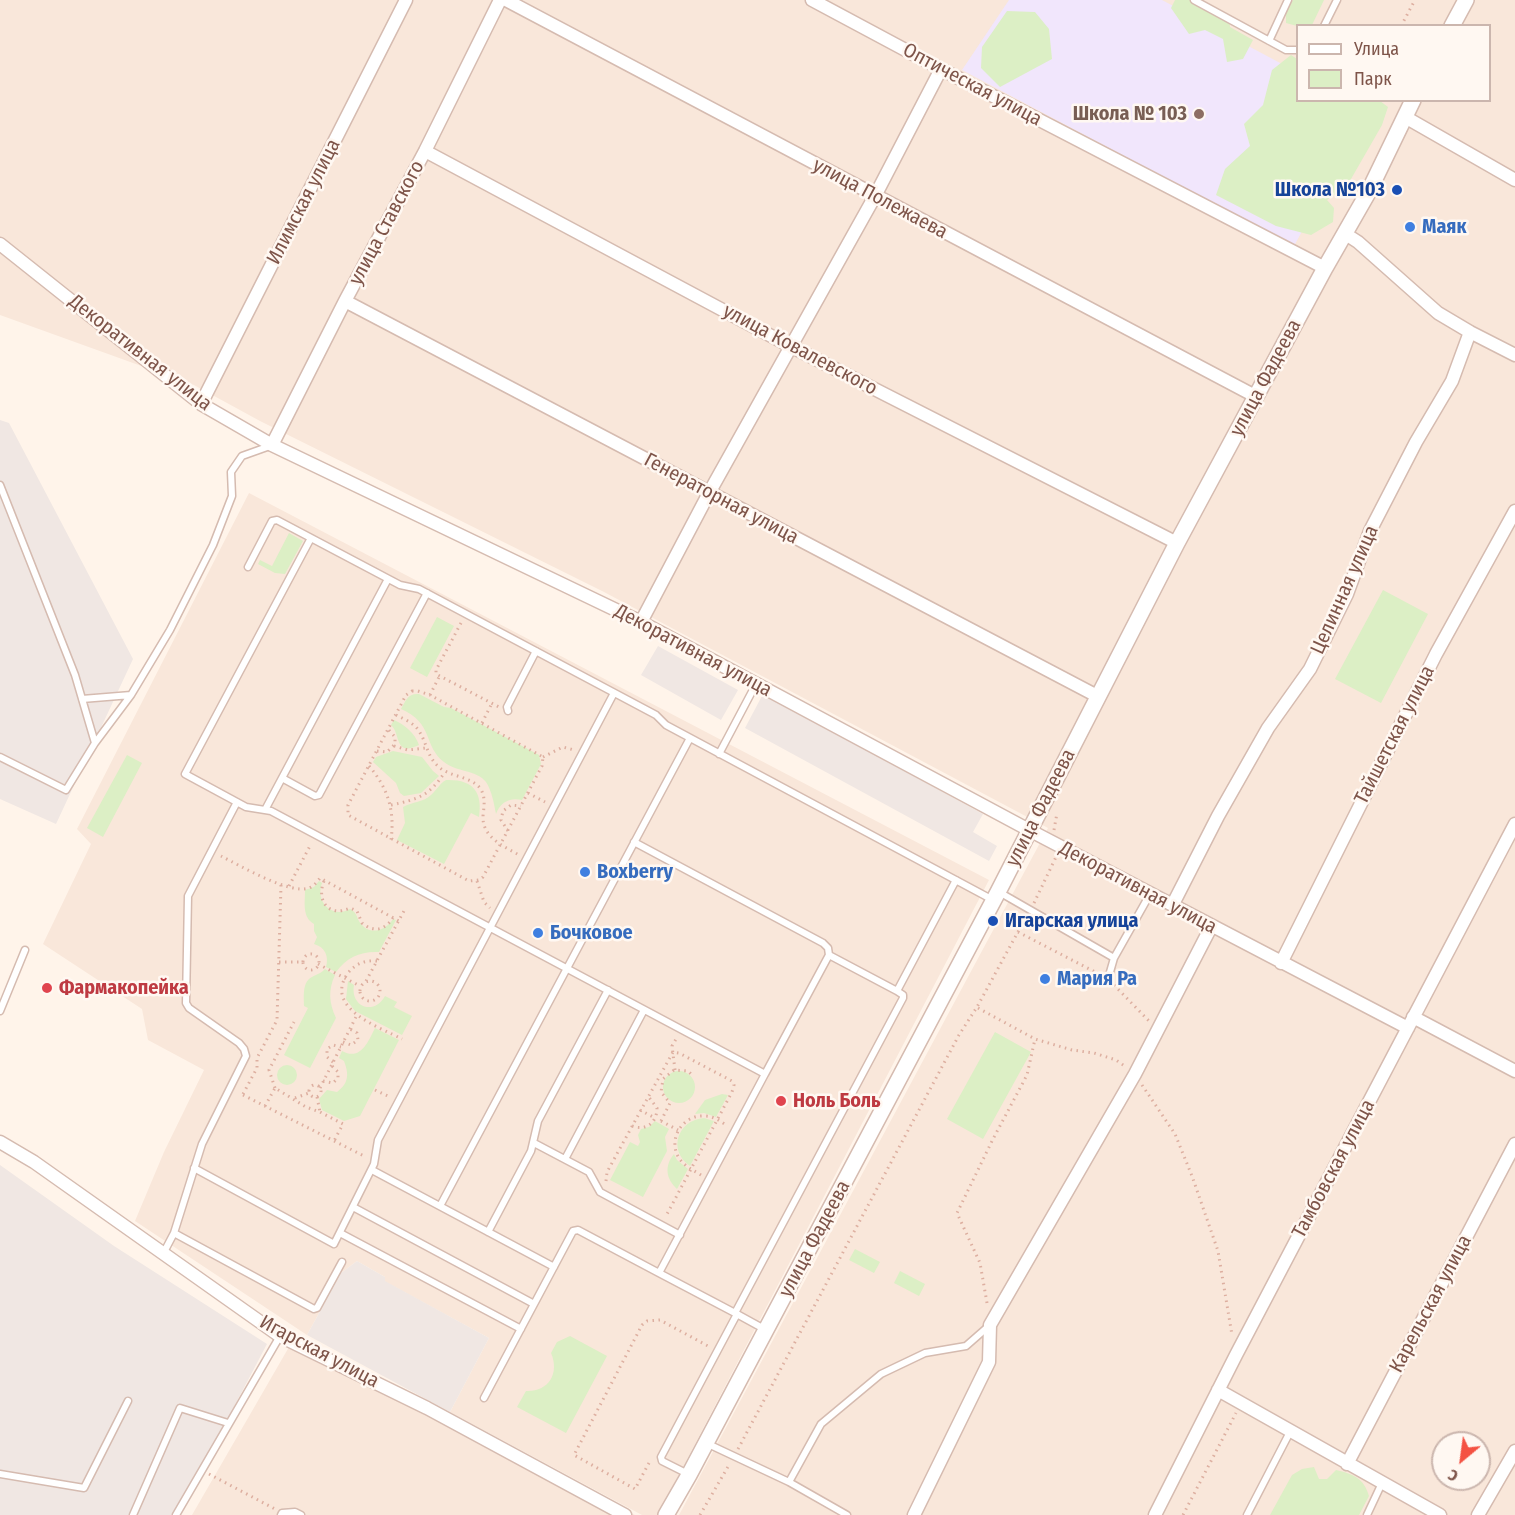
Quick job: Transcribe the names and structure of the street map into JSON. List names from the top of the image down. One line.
{"streets":{"street":["Оптическая улица","улица Полежаева","Илимская улица","улица Ставского","улица Ковалевского","Декоративная улица","улица Фадеева","Генераторная улица","Целинная улица","Тайшетская улица","Тамбовская улица","Карельская улица","Игарская улица"]},"crossings":[["Оптическая улица","улица Фадеева"],["улица Полежаева","улица Фадеева"],["Илимская улица","Декоративная улица"],["улица Ставского","улица Ковалевского"],["улица Ставского","Декоративная улица"],["улица Ставского","Генераторная улица"],["улица Ковалевского","улица Фадеева"],["Декоративная улица","улица Фадеева"],["Декоративная улица","Целинная улица"],["Декоративная улица","Тайшетская улица"],["Декоративная улица","Тамбовская улица"],["улица Фадеева","Генераторная улица"]],"places":["Школа № 103","Школа №103","Маяк","Boxberry","Игарская улица","Бочковое","Мария Ра","Фармакопейка","Ноль Боль"],"legend":["Улица","Парк"],"north":"bottom left"}
